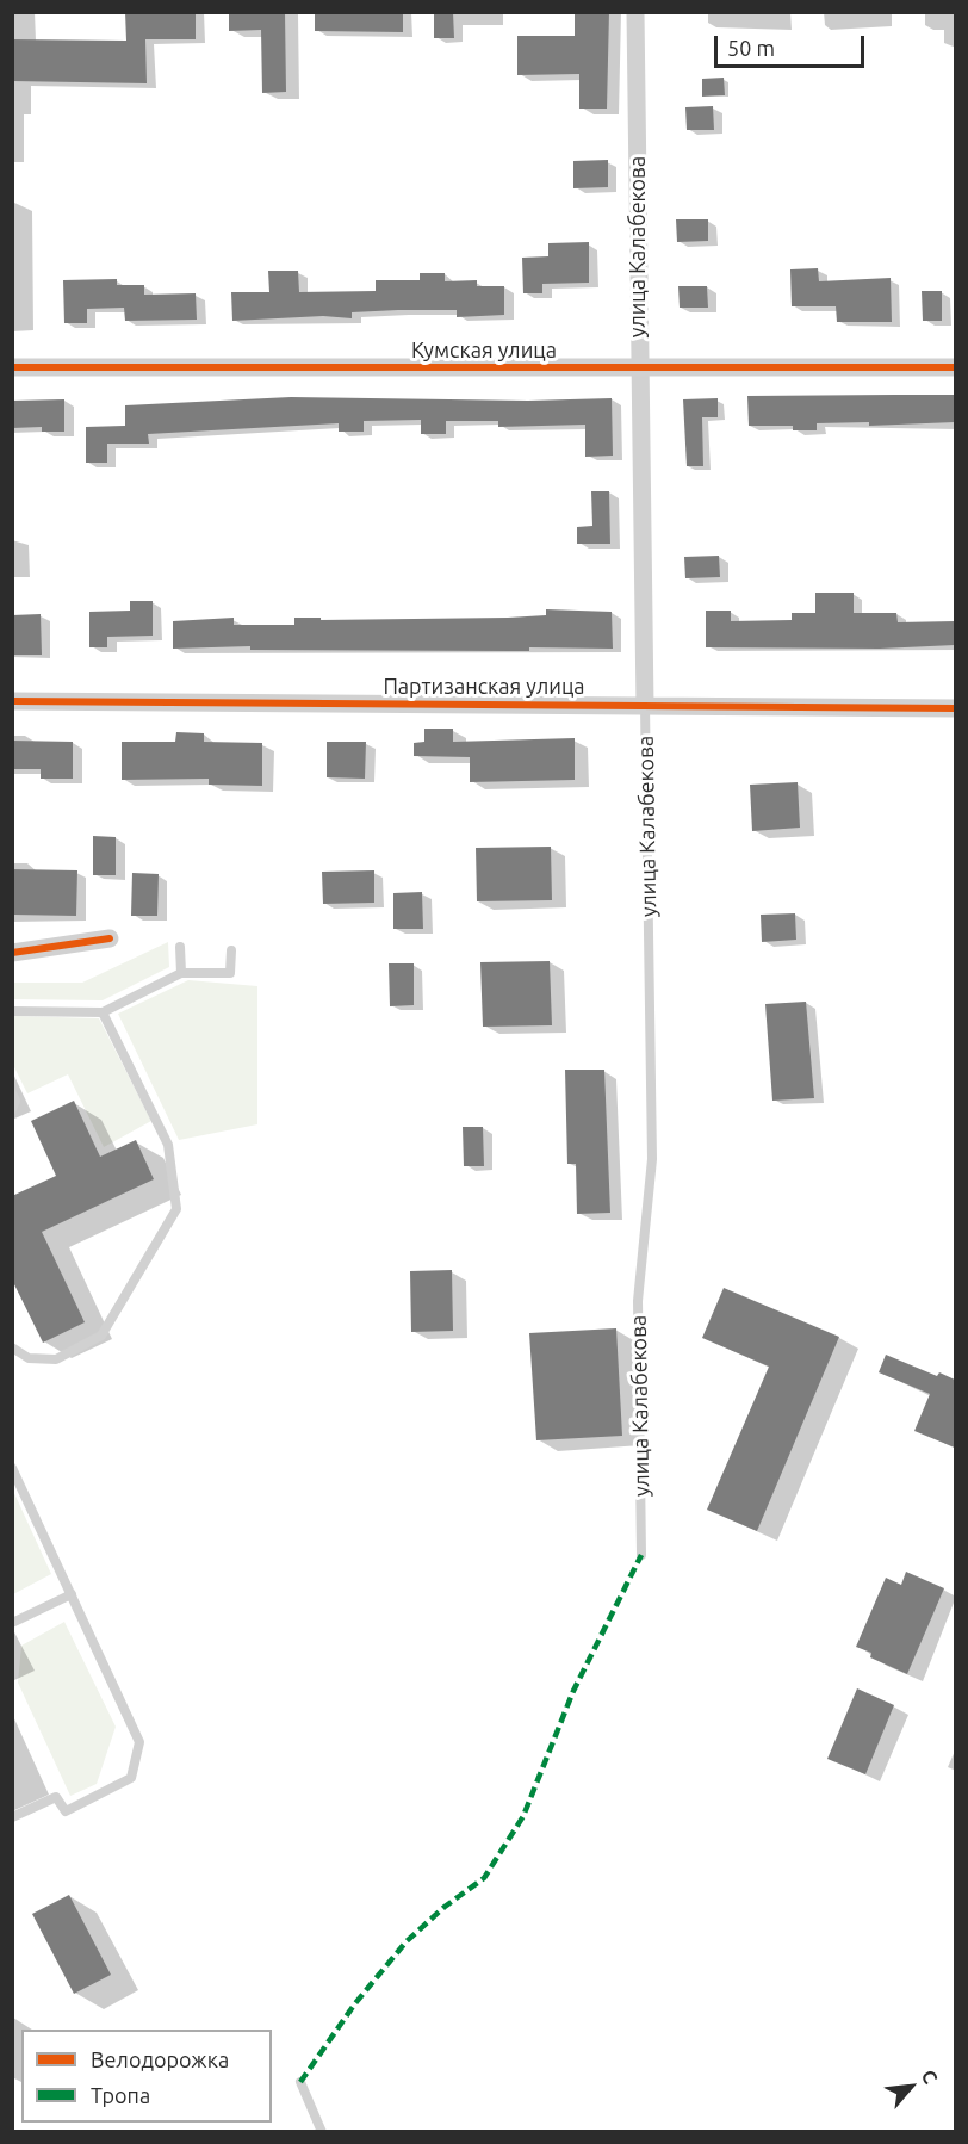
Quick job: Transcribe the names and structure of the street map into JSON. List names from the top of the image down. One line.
{"streets":{"street":["улица Калабекова","Кумская улица","Партизанская улица"]},"crossings":[["улица Калабекова","Кумская улица"],["улица Калабекова","Партизанская улица"]],"legend":["Велодорожка","Тропа"],"scale_bar":"50 m","north":"top right"}
